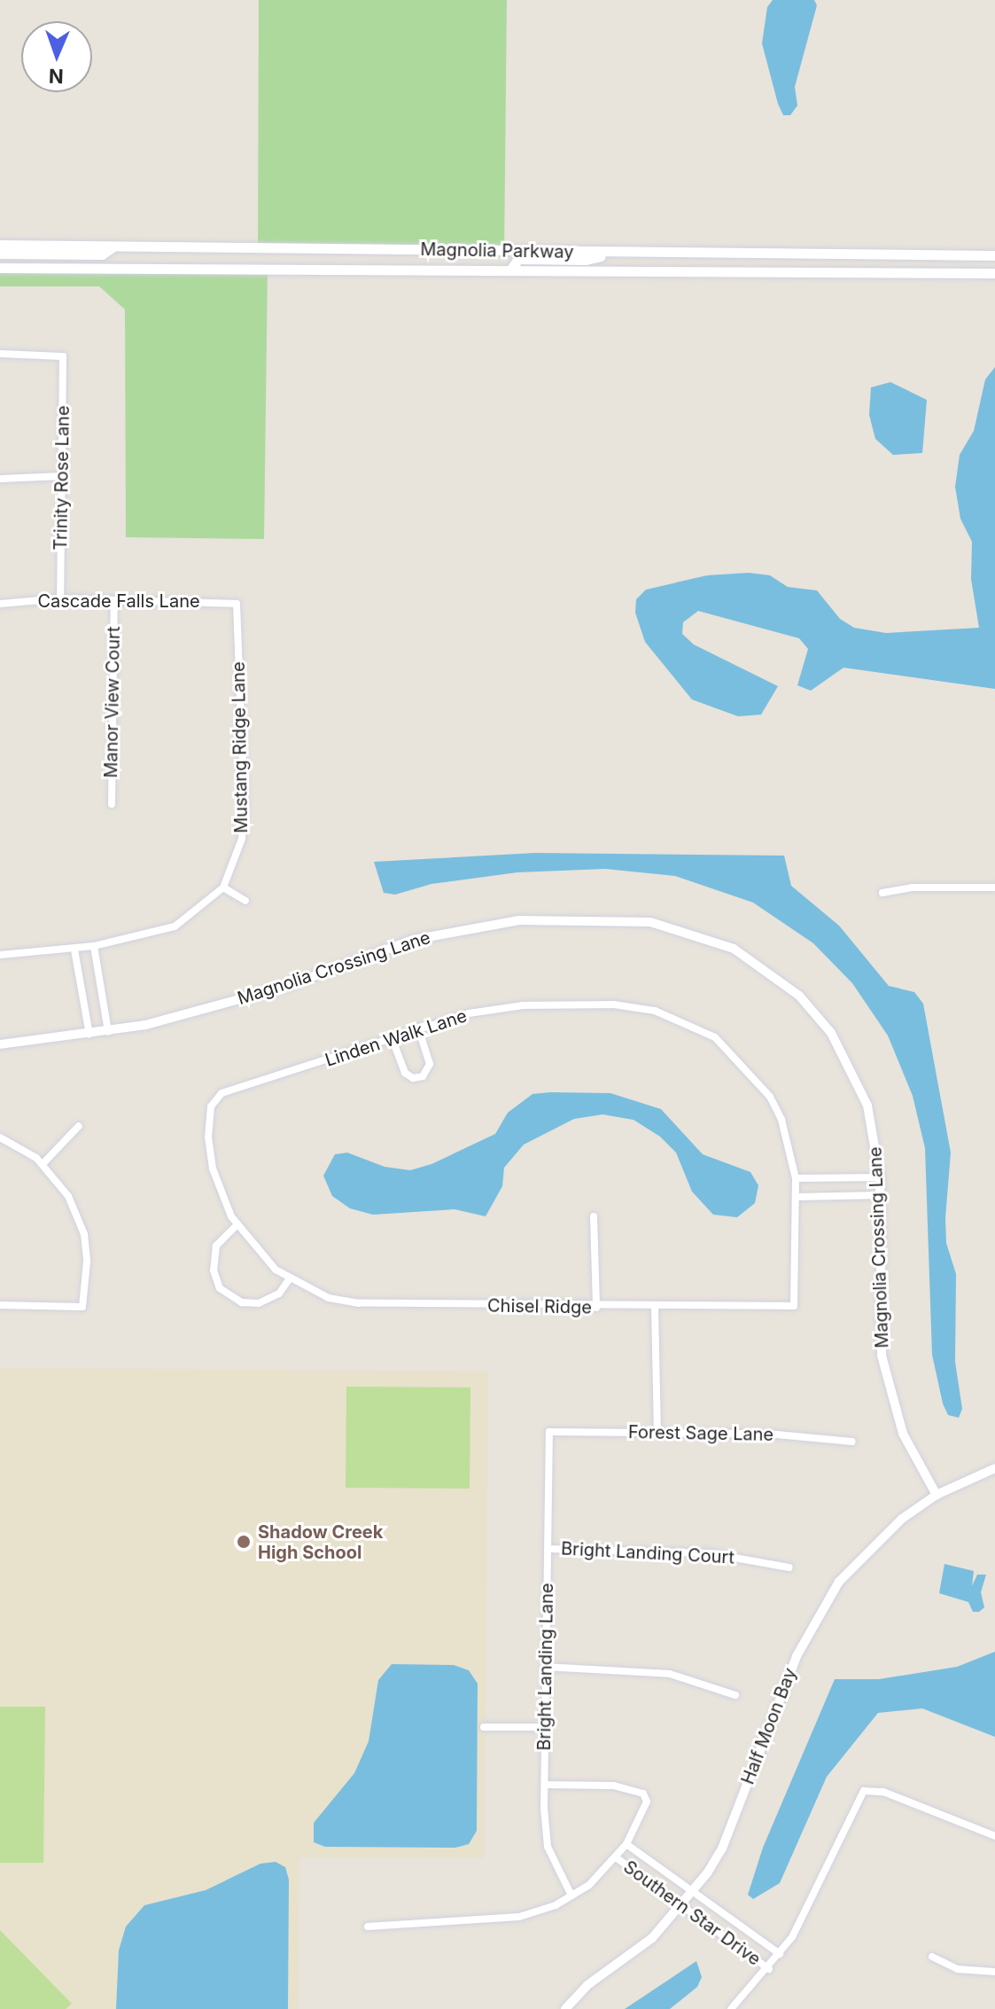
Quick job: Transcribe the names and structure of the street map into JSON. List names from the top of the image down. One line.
{"streets":{"main road":["Magnolia Parkway"],"street":["Trinity Rose Lane","Cascade Falls Lane","Manor View Court","Mustang Ridge Lane","Magnolia Crossing Lane","Linden Walk Lane","Chisel Ridge","Forest Sage Lane","Bright Landing Court","Bright Landing Lane","Half Moon Bay","Southern Star Drive"]},"crossings":[["Trinity Rose Lane","Cascade Falls Lane"],["Cascade Falls Lane","Manor View Court"],["Cascade Falls Lane","Mustang Ridge Lane"],["Magnolia Crossing Lane","Half Moon Bay"],["Linden Walk Lane","Chisel Ridge"],["Forest Sage Lane","Bright Landing Lane"],["Bright Landing Court","Bright Landing Lane"],["Half Moon Bay","Southern Star Drive"]],"places":["Shadow Creek High School"],"north":"bottom"}
